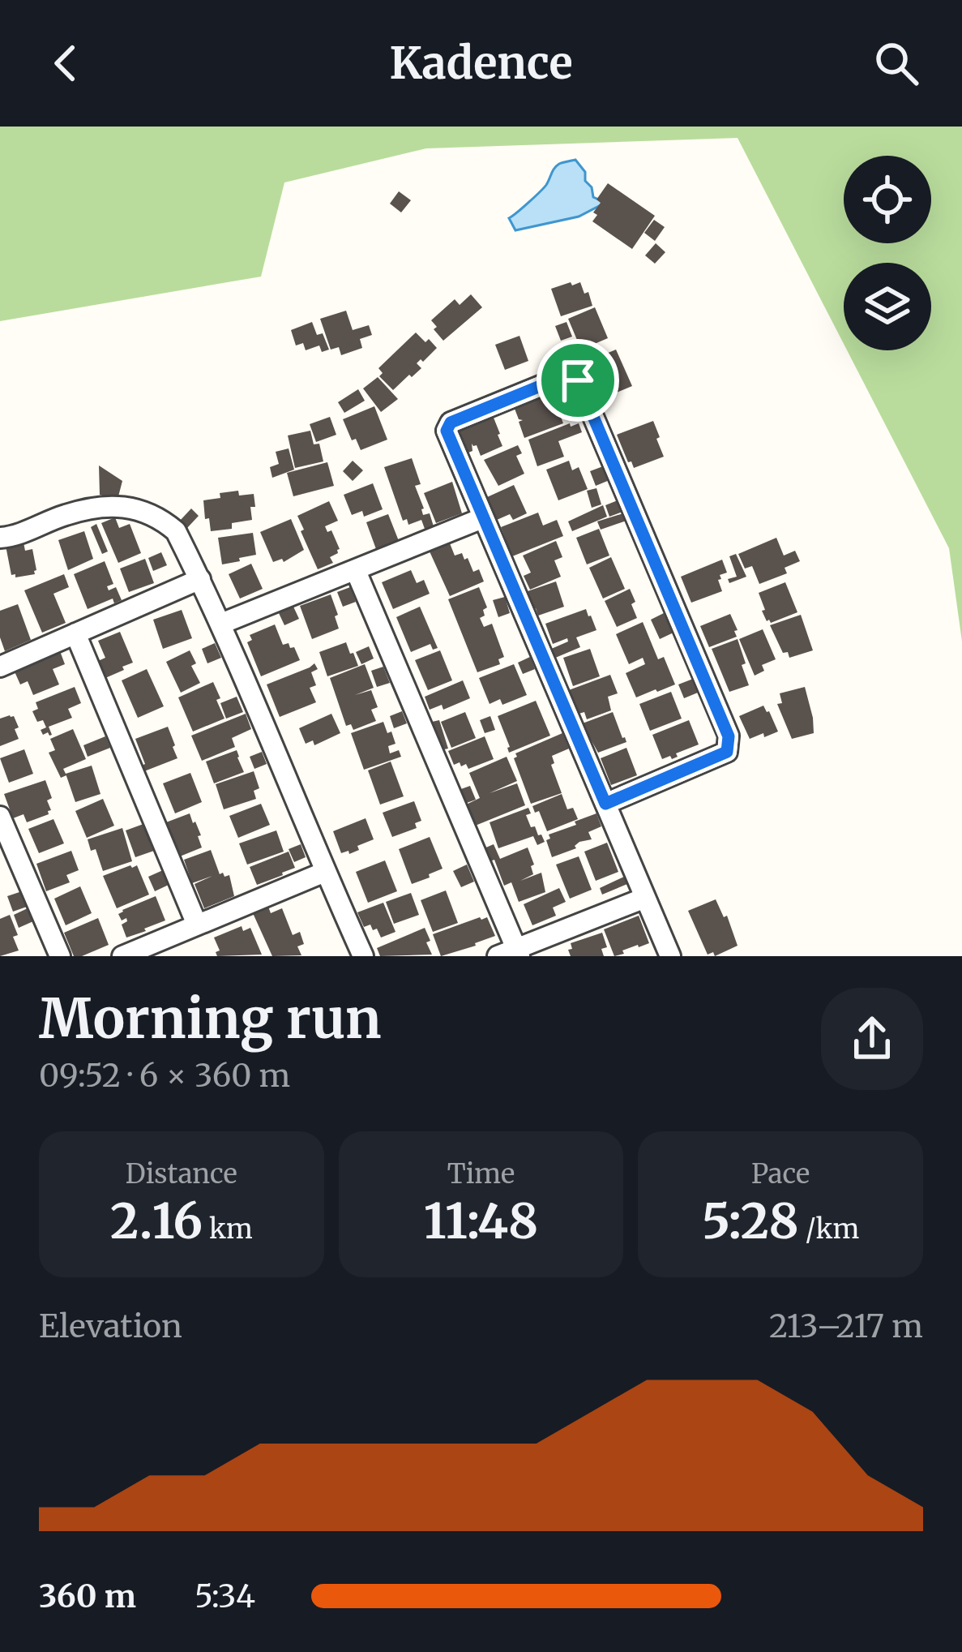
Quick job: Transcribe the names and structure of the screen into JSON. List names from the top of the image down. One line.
{"page":{"header":"Kadence","heading":["Morning run","09:52 · 6 × 360 m"],"stats":[["Distance","2.16 km"],["Time","11:48"],["Pace","5:28 /km"]],"chart":["Elevation","213–217 m"],"list":[{"name":"360 m","note":"5:34"}]}}
